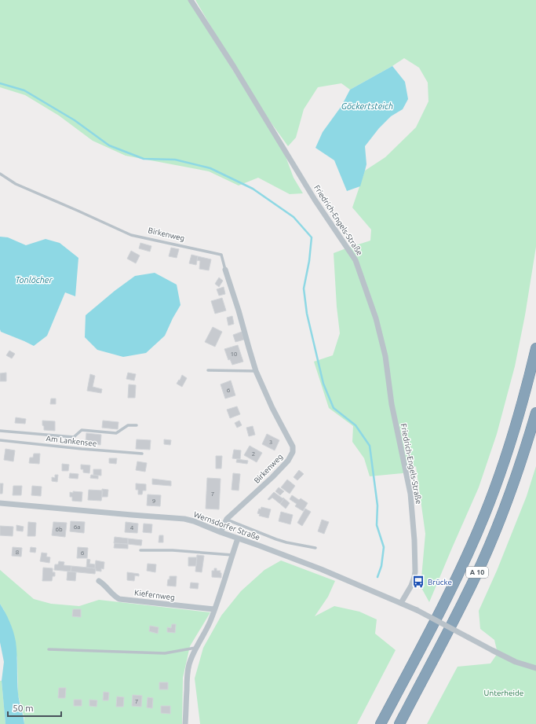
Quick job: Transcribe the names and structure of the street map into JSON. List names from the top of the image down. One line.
{"streets":{"highway":["A 10"],"street":["Friedrich-Engels-Straße","Birkenweg","Wernsdorfer Straße","Kiefernweg"],"lane":["Am Lankensee"]},"crossings":[["Friedrich-Engels-Straße","Wernsdorfer Straße"],["Birkenweg","Wernsdorfer Straße"]],"water":["Göckertsteich","Tonlöcher"],"parks":["Unterheide"],"places":{"bus stop":["Brücke"]},"house_numbers":["10","6","3","2","7","9","6a","4","6b","8","6","7"],"scale_bar":"50 m"}
